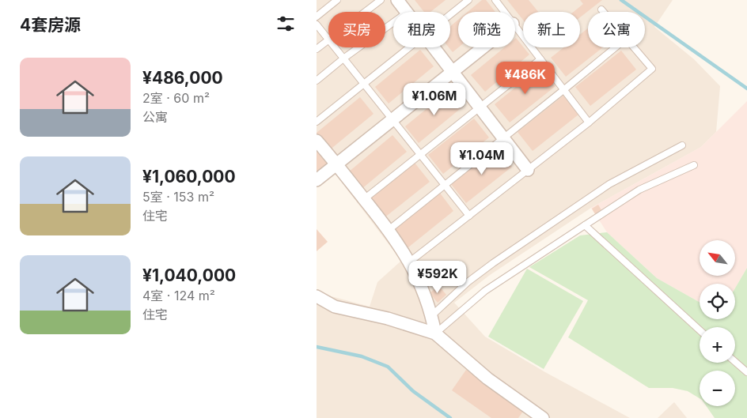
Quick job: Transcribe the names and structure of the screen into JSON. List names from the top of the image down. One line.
{"north":"top left","page":{"heading":"4套房源","chip":["买房","租房","筛选","新上","公寓"],"list":[{"name":"¥486,000","note":"2室 · 60 m² · 公寓"},{"name":"¥1,060,000","note":"5室 · 153 m² · 住宅"},{"name":"¥1,040,000","note":"4室 · 124 m² · 住宅"}],"price":["¥486K","¥1.06M","¥1.04M","¥592K"],"map_buttons":["+","−"]}}
